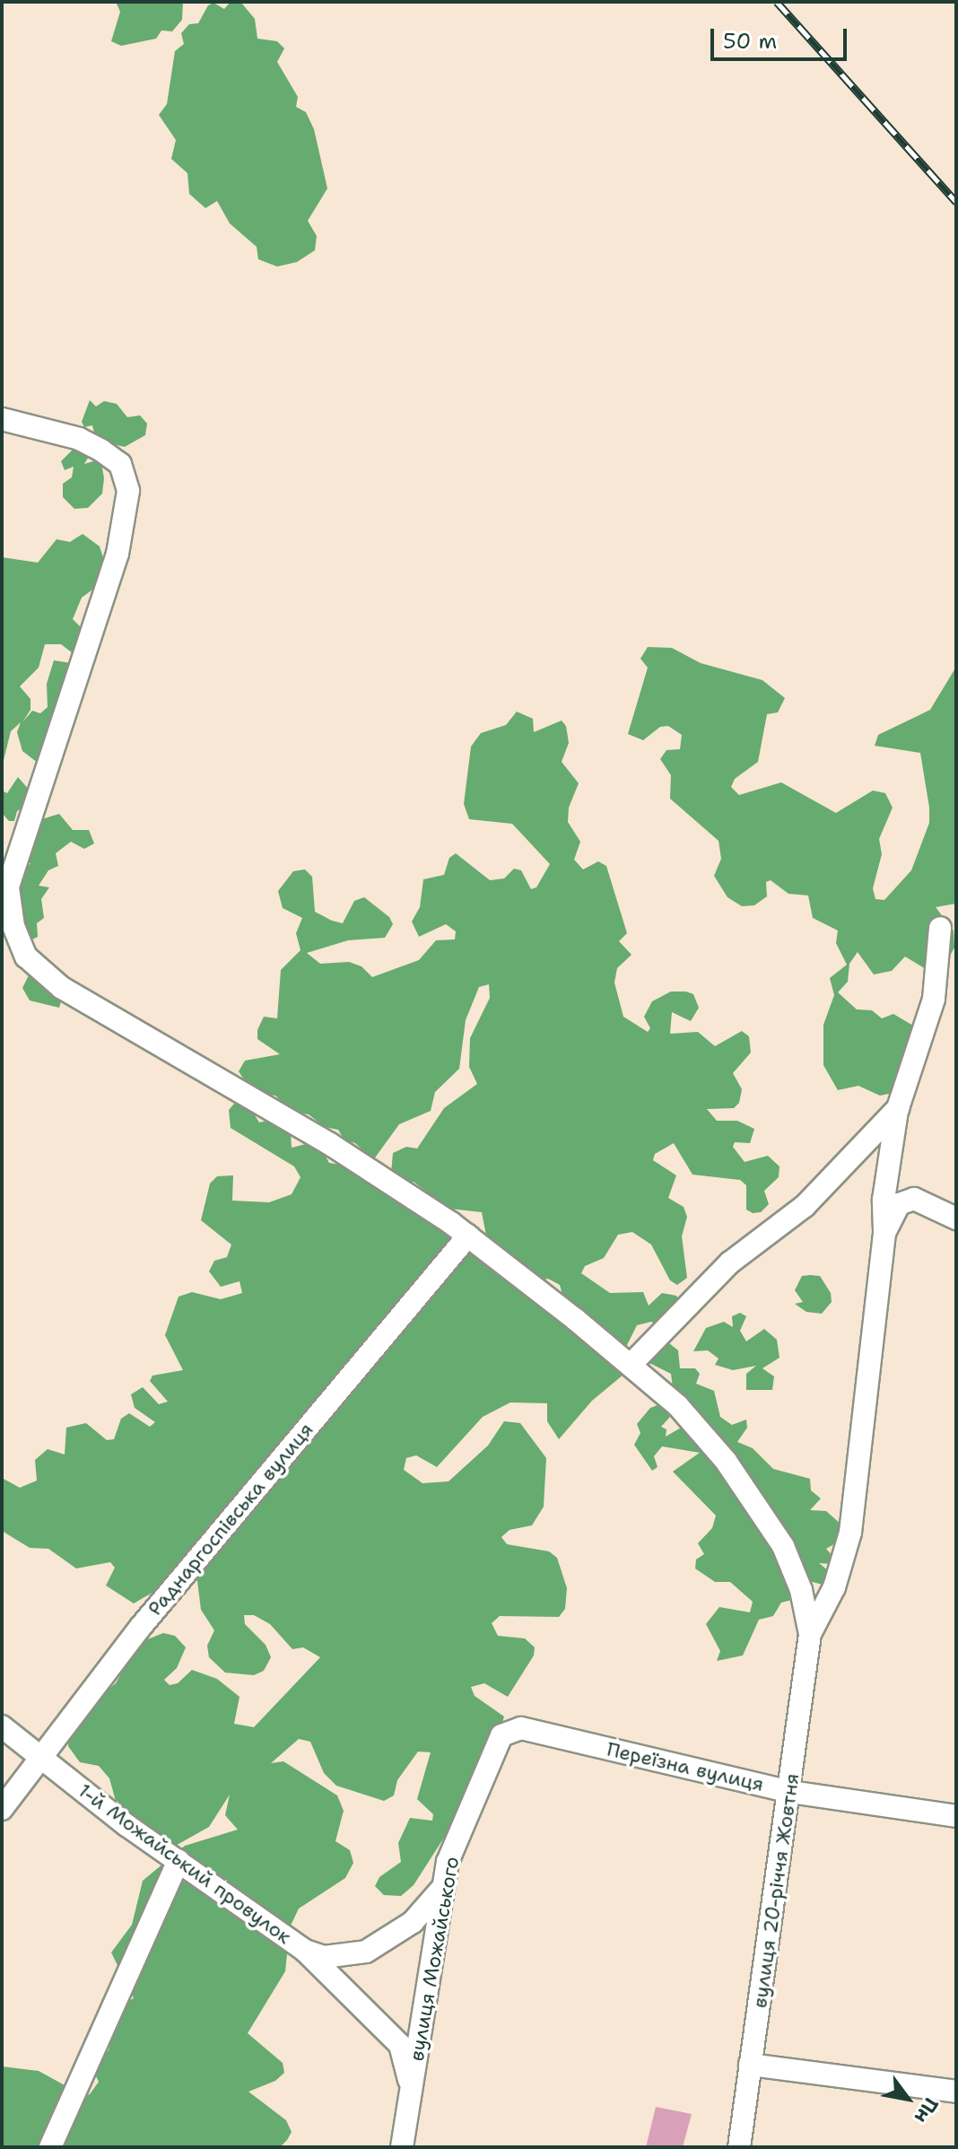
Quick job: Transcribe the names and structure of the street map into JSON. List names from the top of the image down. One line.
{"streets":{"street":["Раднаргоспівська вулиця","Переїзна вулиця","1-й Можайський провулок","вулиця 20-річчя Жовтня","вулиця Можайського"]},"crossings":[["Раднаргоспівська вулиця","1-й Можайський провулок"],["Переїзна вулиця","вулиця 20-річчя Жовтня"],["Переїзна вулиця","вулиця Можайського"],["1-й Можайський провулок","вулиця Можайського"]],"scale_bar":"50 m","north":"bottom right"}
